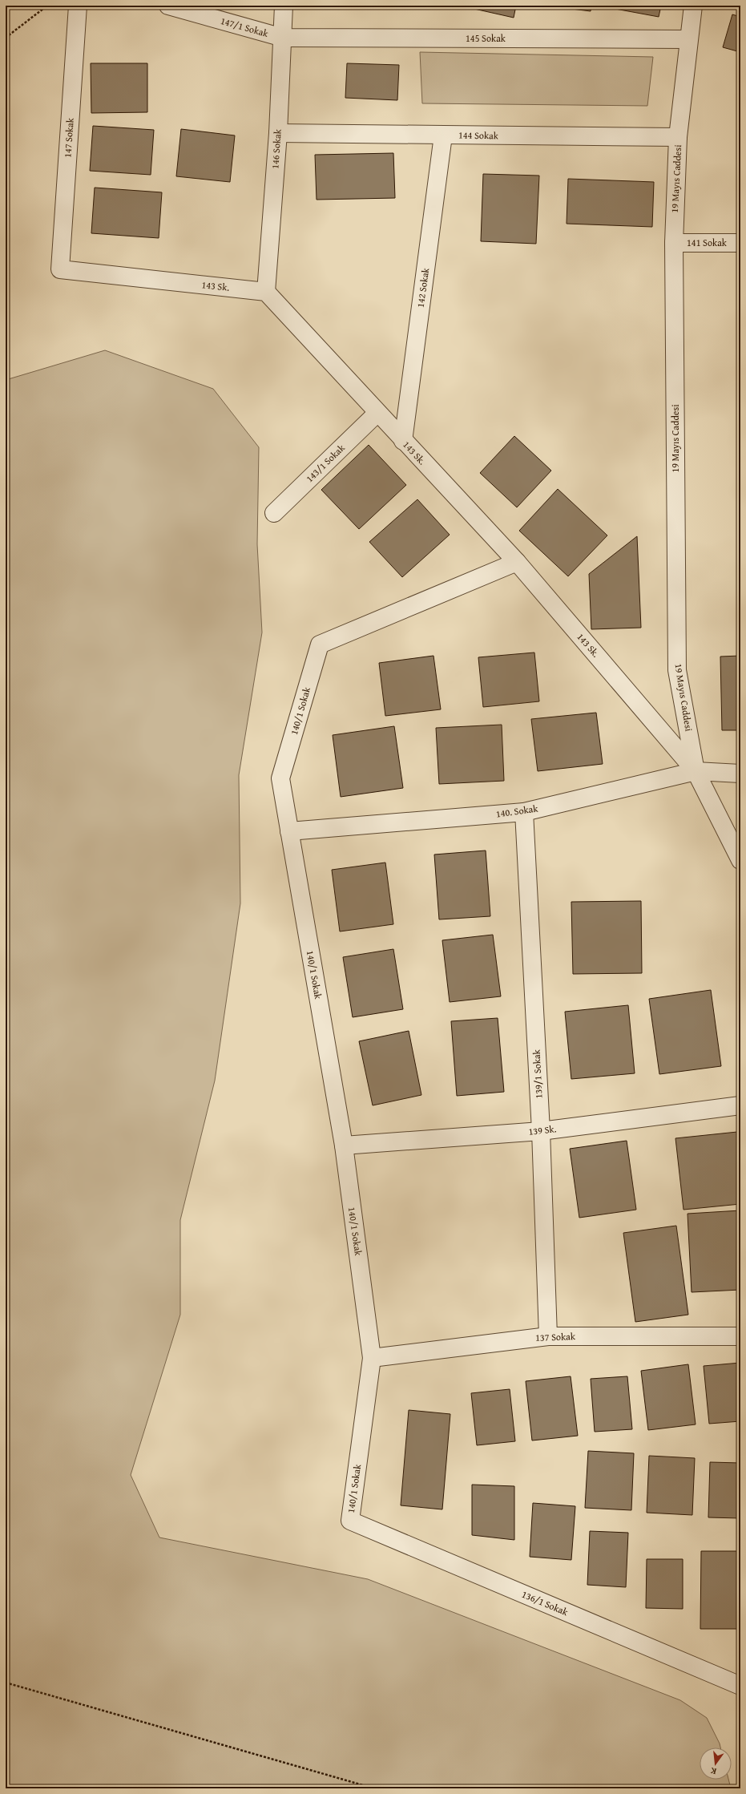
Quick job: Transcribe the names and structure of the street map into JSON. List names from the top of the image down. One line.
{"streets":{"street":["147/1 Sokak","145 Sokak","144 Sokak","147 Sokak","146 Sokak","19 Mayıs Caddesi","141 Sokak","143 Sk.","142 Sokak","143/1 Sokak","140/1 Sokak","140. Sokak","139/1 Sokak","139 Sk.","137 Sokak","136/1 Sokak"]},"crossings":[["147/1 Sokak","145 Sokak"],["147/1 Sokak","146 Sokak"],["145 Sokak","146 Sokak"],["145 Sokak","19 Mayıs Caddesi"],["144 Sokak","146 Sokak"],["144 Sokak","19 Mayıs Caddesi"],["144 Sokak","142 Sokak"],["147 Sokak","143 Sk."],["146 Sokak","143 Sk."],["19 Mayıs Caddesi","141 Sokak"],["19 Mayıs Caddesi","143 Sk."],["19 Mayıs Caddesi","140. Sokak"],["143 Sk.","142 Sokak"],["143 Sk.","143/1 Sokak"],["143 Sk.","140/1 Sokak"],["143 Sk.","140. Sokak"],["140/1 Sokak","140. Sokak"],["140/1 Sokak","139 Sk."],["140/1 Sokak","137 Sokak"],["140/1 Sokak","136/1 Sokak"],["140. Sokak","139/1 Sokak"],["139/1 Sokak","139 Sk."],["139/1 Sokak","137 Sokak"]],"north":"bottom"}
